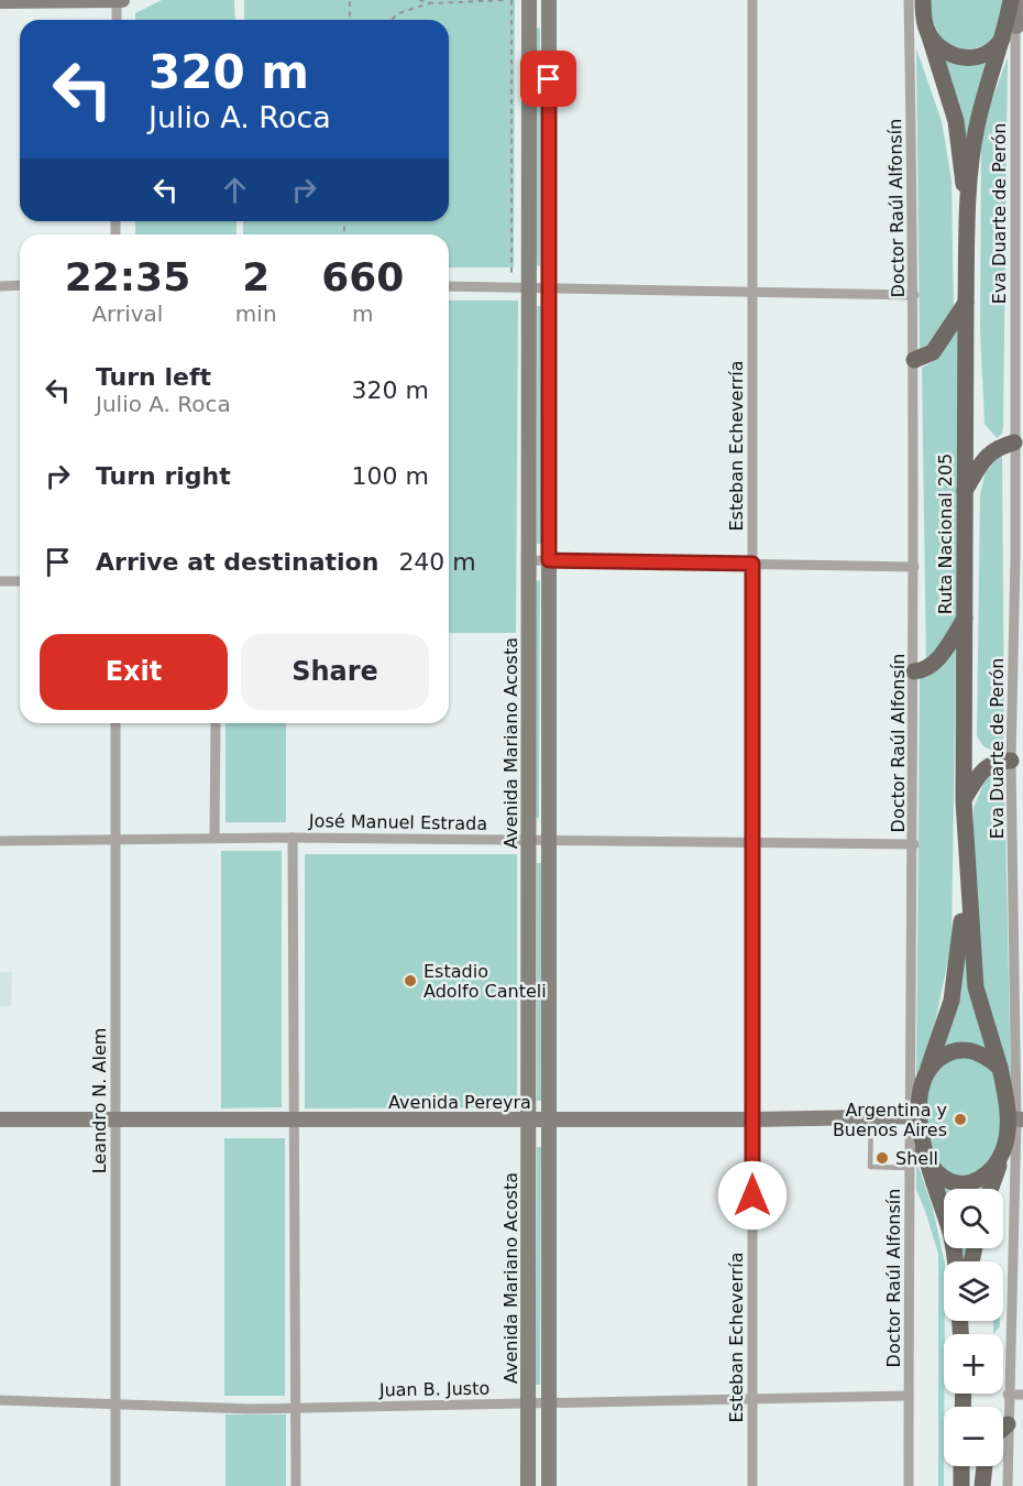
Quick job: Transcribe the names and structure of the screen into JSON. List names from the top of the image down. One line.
{"streets":{"main road":["Ruta Nacional 205","Avenida Mariano Acosta","Avenida Pereyra"],"street":["Doctor Raúl Alfonsín","Eva Duarte de Perón","Esteban Echeverría","José Manuel Estrada","Leandro N. Alem","Juan B. Justo"]},"crossings":[["Doctor Raúl Alfonsín","Eva Duarte de Perón"],["Doctor Raúl Alfonsín","Ruta Nacional 205"],["Doctor Raúl Alfonsín","José Manuel Estrada"],["Doctor Raúl Alfonsín","Avenida Pereyra"],["Doctor Raúl Alfonsín","Juan B. Justo"],["Eva Duarte de Perón","Ruta Nacional 205"],["Eva Duarte de Perón","Avenida Pereyra"],["Esteban Echeverría","José Manuel Estrada"],["Esteban Echeverría","Avenida Pereyra"],["Esteban Echeverría","Juan B. Justo"],["Ruta Nacional 205","Avenida Pereyra"],["Avenida Mariano Acosta","José Manuel Estrada"],["Avenida Mariano Acosta","Avenida Pereyra"],["Avenida Mariano Acosta","Juan B. Justo"],["José Manuel Estrada","Leandro N. Alem"],["Leandro N. Alem","Avenida Pereyra"],["Leandro N. Alem","Juan B. Justo"]],"places":["Estadio Adolfo Canteli","Argentina y Buenos Aires","Shell"],"page":{"turn":["320 m","Julio A. Roca"],"eta":["22:35","Arrival","2","min","660","m"],"list":[{"name":"Turn left","note":"Julio A. Roca","value":"320 m"},{"name":"Turn right","value":"100 m"},{"name":"Arrive at destination","value":"240 m"}],"buttons":["Exit","Share"],"map_buttons":["+","−"]}}
